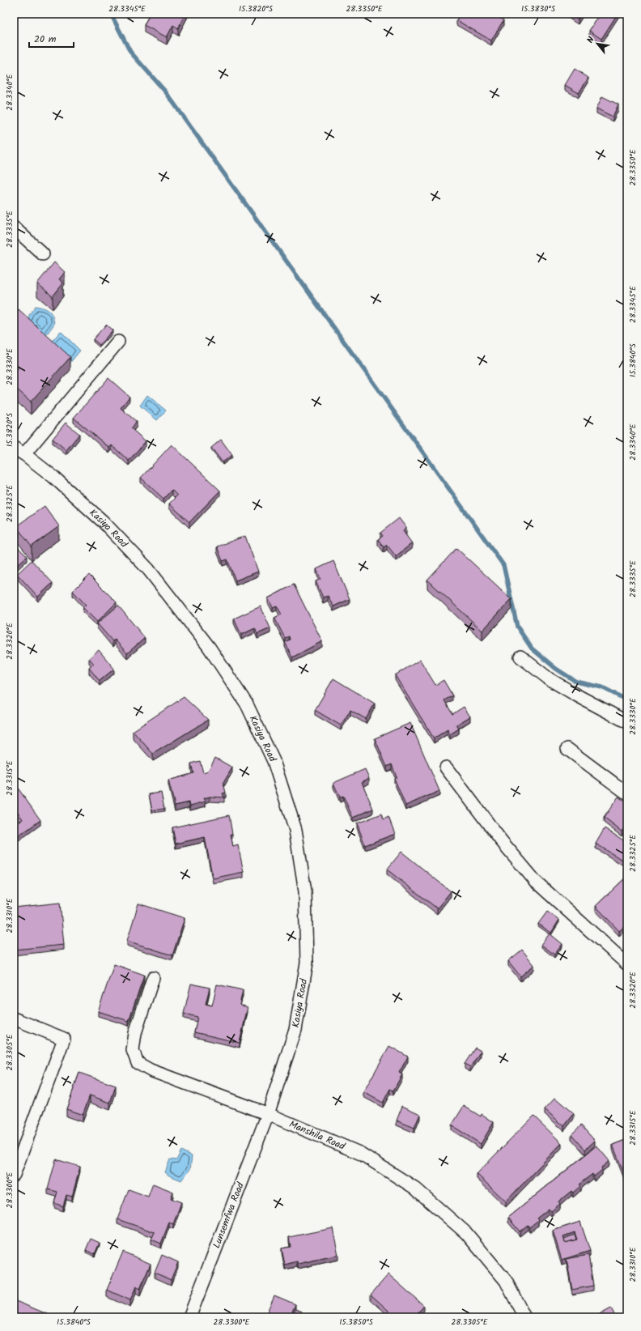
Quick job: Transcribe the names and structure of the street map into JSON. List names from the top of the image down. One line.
{"streets":{"street":["Kasiya Road","Manshila Road","Lunsemfwa Road"]},"crossings":[["Kasiya Road","Manshila Road"],["Kasiya Road","Lunsemfwa Road"],["Manshila Road","Lunsemfwa Road"]],"scale_bar":"20 m","north":"top left","coordinates":["28.3345°E","15.3820°S","28.3350°E","15.3830°S","28.3340°E","28.3335°E","15.3840°S","28.3330°E","28.3325°E","28.3320°E","28.3315°E","28.3310°E","28.3305°E","28.3300°E","15.3850°S"]}
